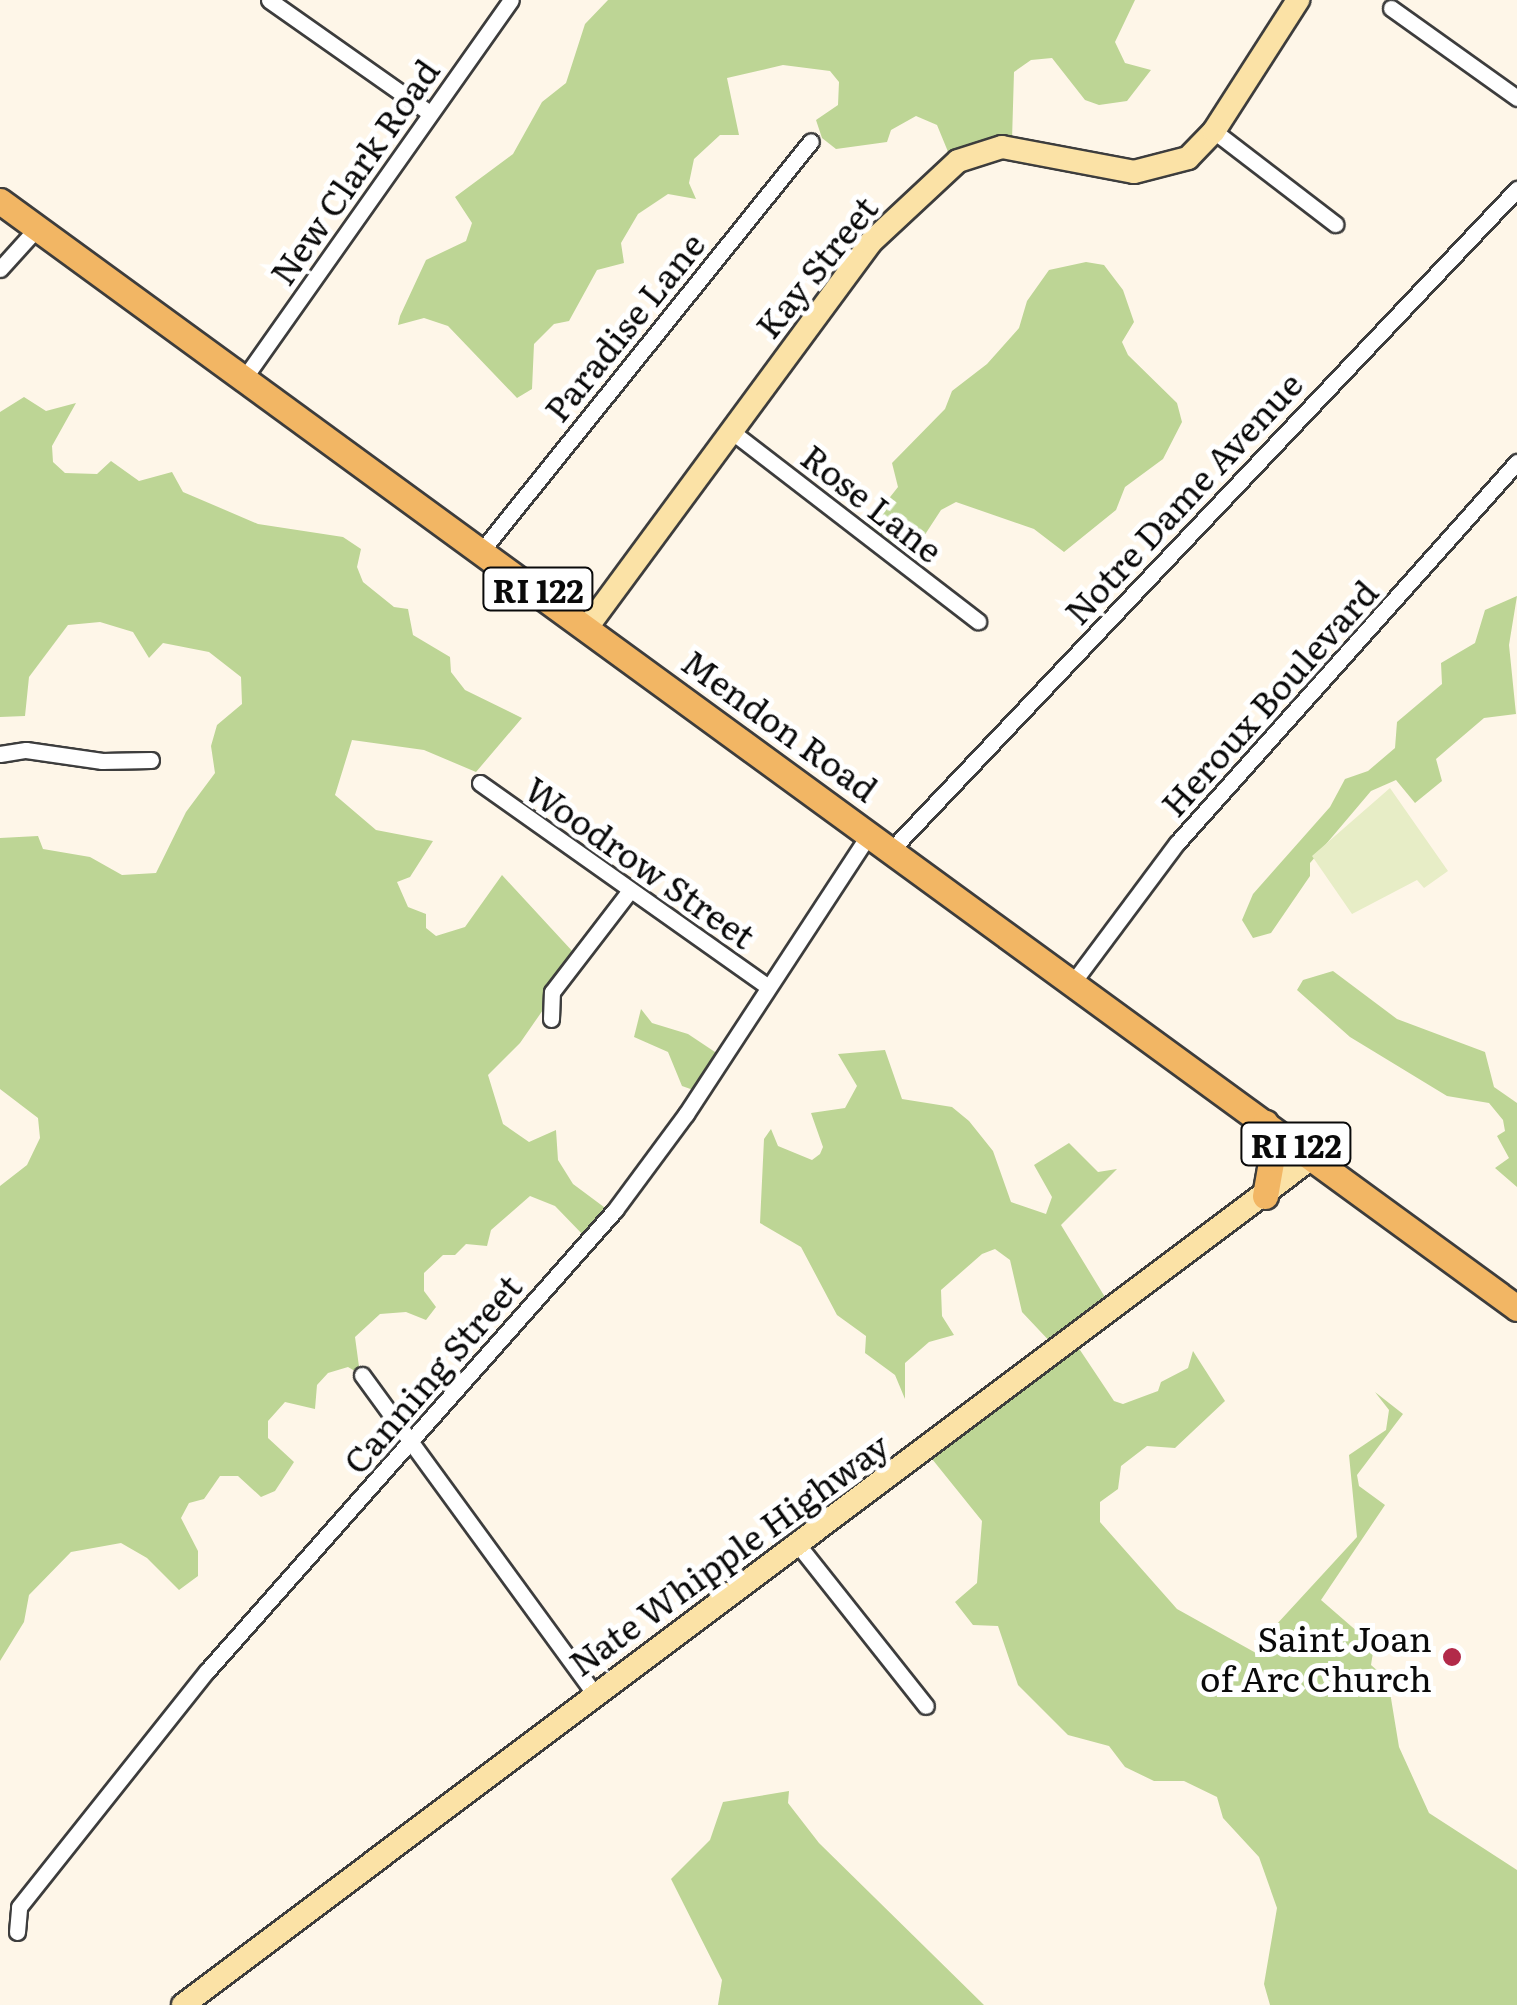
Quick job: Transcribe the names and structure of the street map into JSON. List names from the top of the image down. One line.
{"streets":{"main road":["Kay Street","RI 122","Mendon Road","Nate Whipple Highway"],"street":["New Clark Road","Paradise Lane","Notre Dame Avenue","Rose Lane","Heroux Boulevard","Woodrow Street","Canning Street"]},"crossings":[["New Clark Road","Mendon Road"],["Kay Street","Rose Lane"],["Kay Street","Mendon Road"],["Paradise Lane","Mendon Road"],["Notre Dame Avenue","Mendon Road"],["Heroux Boulevard","Mendon Road"],["Mendon Road","Canning Street"],["Mendon Road","Nate Whipple Highway"],["Woodrow Street","Canning Street"]],"places":["Saint Joan of Arc Church"]}
